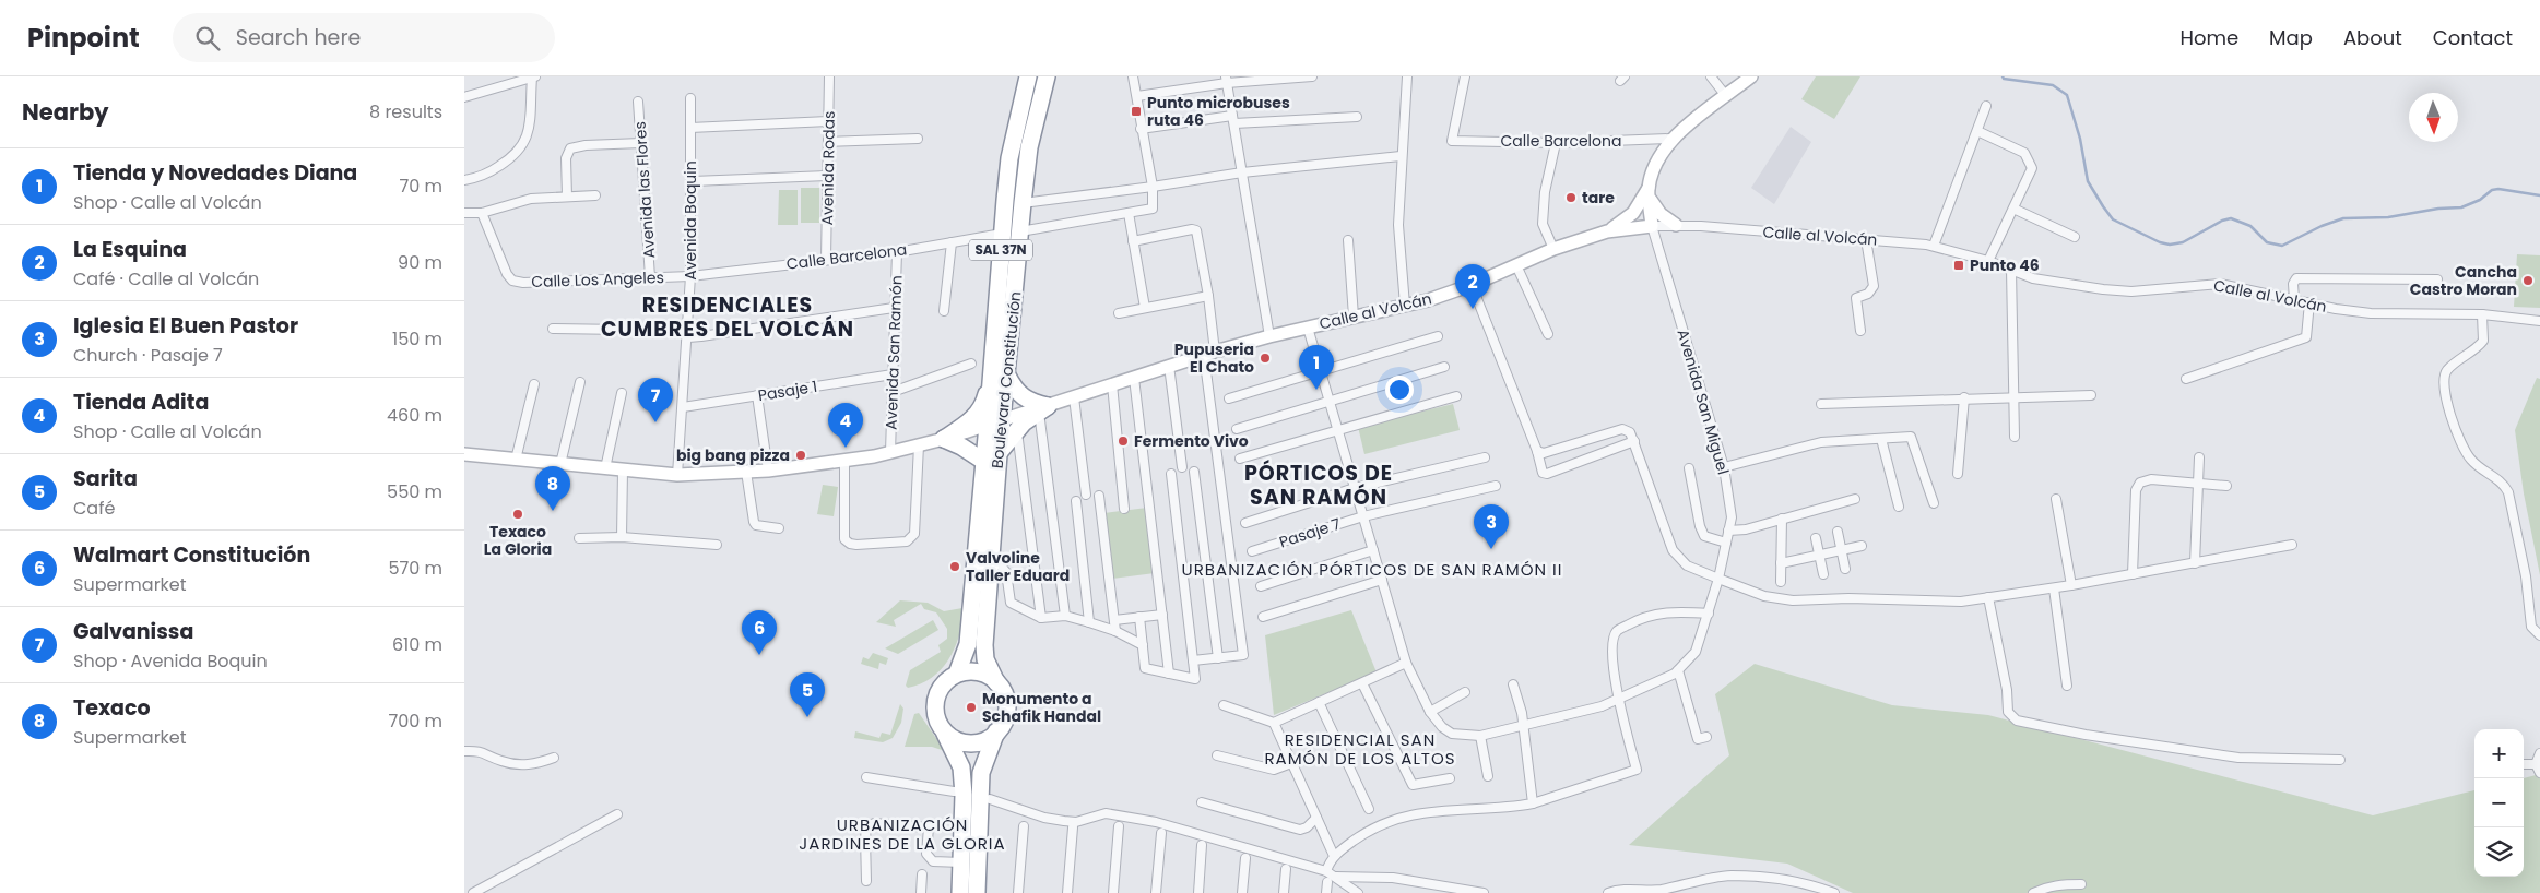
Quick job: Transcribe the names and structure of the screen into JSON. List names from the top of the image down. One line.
{"streets":{"highway":["SAL 37N","Boulevard Constitución"],"main road":["Calle al Volcán"],"street":["Calle Barcelona","Avenida Rodas","Avenida las Flores","Avenida Boquin","Calle Los Angeles","Avenida San Ramón","Pasaje 1","Avenida San Miguel","Pasaje 7"]},"crossings":[["Calle Barcelona","Avenida Rodas"],["Calle Barcelona","Avenida Boquin"],["Calle Barcelona","Calle Los Angeles"],["Calle Barcelona","Avenida San Ramón"],["Calle Barcelona","Boulevard Constitución"],["Avenida las Flores","Calle Los Angeles"],["Avenida Boquin","Calle al Volcán"],["Avenida Boquin","Calle Los Angeles"],["Avenida Boquin","Pasaje 1"],["Calle al Volcán","Avenida San Ramón"],["Calle al Volcán","Boulevard Constitución"],["Calle al Volcán","Avenida San Miguel"],["SAL 37N","Boulevard Constitución"],["Avenida San Ramón","Pasaje 1"]],"districts":["RESIDENCIALES CUMBRES DEL VOLCÁN","PÓRTICOS DE SAN RAMÓN","URBANIZACIÓN PÓRTICOS DE SAN RAMÓN II","RESIDENCIAL SAN RAMÓN DE LOS ALTOS","URBANIZACIÓN JARDINES DE LA GLORIA"],"places":{"transit":["Punto microbuses ruta 46","Punto 46"],"other":["tare","Cancha Castro Moran","Pupuseria El Chato","Fermento Vivo","big bang pizza","Texaco La Gloria","Valvoline Taller Eduard","Monumento a Schafik Handal"]},"north":"bottom","page":{"header":"Pinpoint","search":"Search here","nav":["Home","Map","About","Contact"],"heading":["Nearby","8 results"],"list":[{"mark":"1","name":"Tienda y Novedades Diana","note":"Shop · Calle al Volcán","value":"70 m"},{"mark":"2","name":"La Esquina","note":"Café · Calle al Volcán","value":"90 m"},{"mark":"3","name":"Iglesia El Buen Pastor","note":"Church · Pasaje 7","value":"150 m"},{"mark":"4","name":"Tienda Adita","note":"Shop · Calle al Volcán","value":"460 m"},{"mark":"5","name":"Sarita","note":"Café","value":"550 m"},{"mark":"6","name":"Walmart Constitución","note":"Supermarket","value":"570 m"},{"mark":"7","name":"Galvanissa","note":"Shop · Avenida Boquin","value":"610 m"},{"mark":"8","name":"Texaco","note":"Supermarket","value":"700 m"}],"pins":["2","1","7","4","8","3","6","5"],"map_buttons":["+","−"]}}
